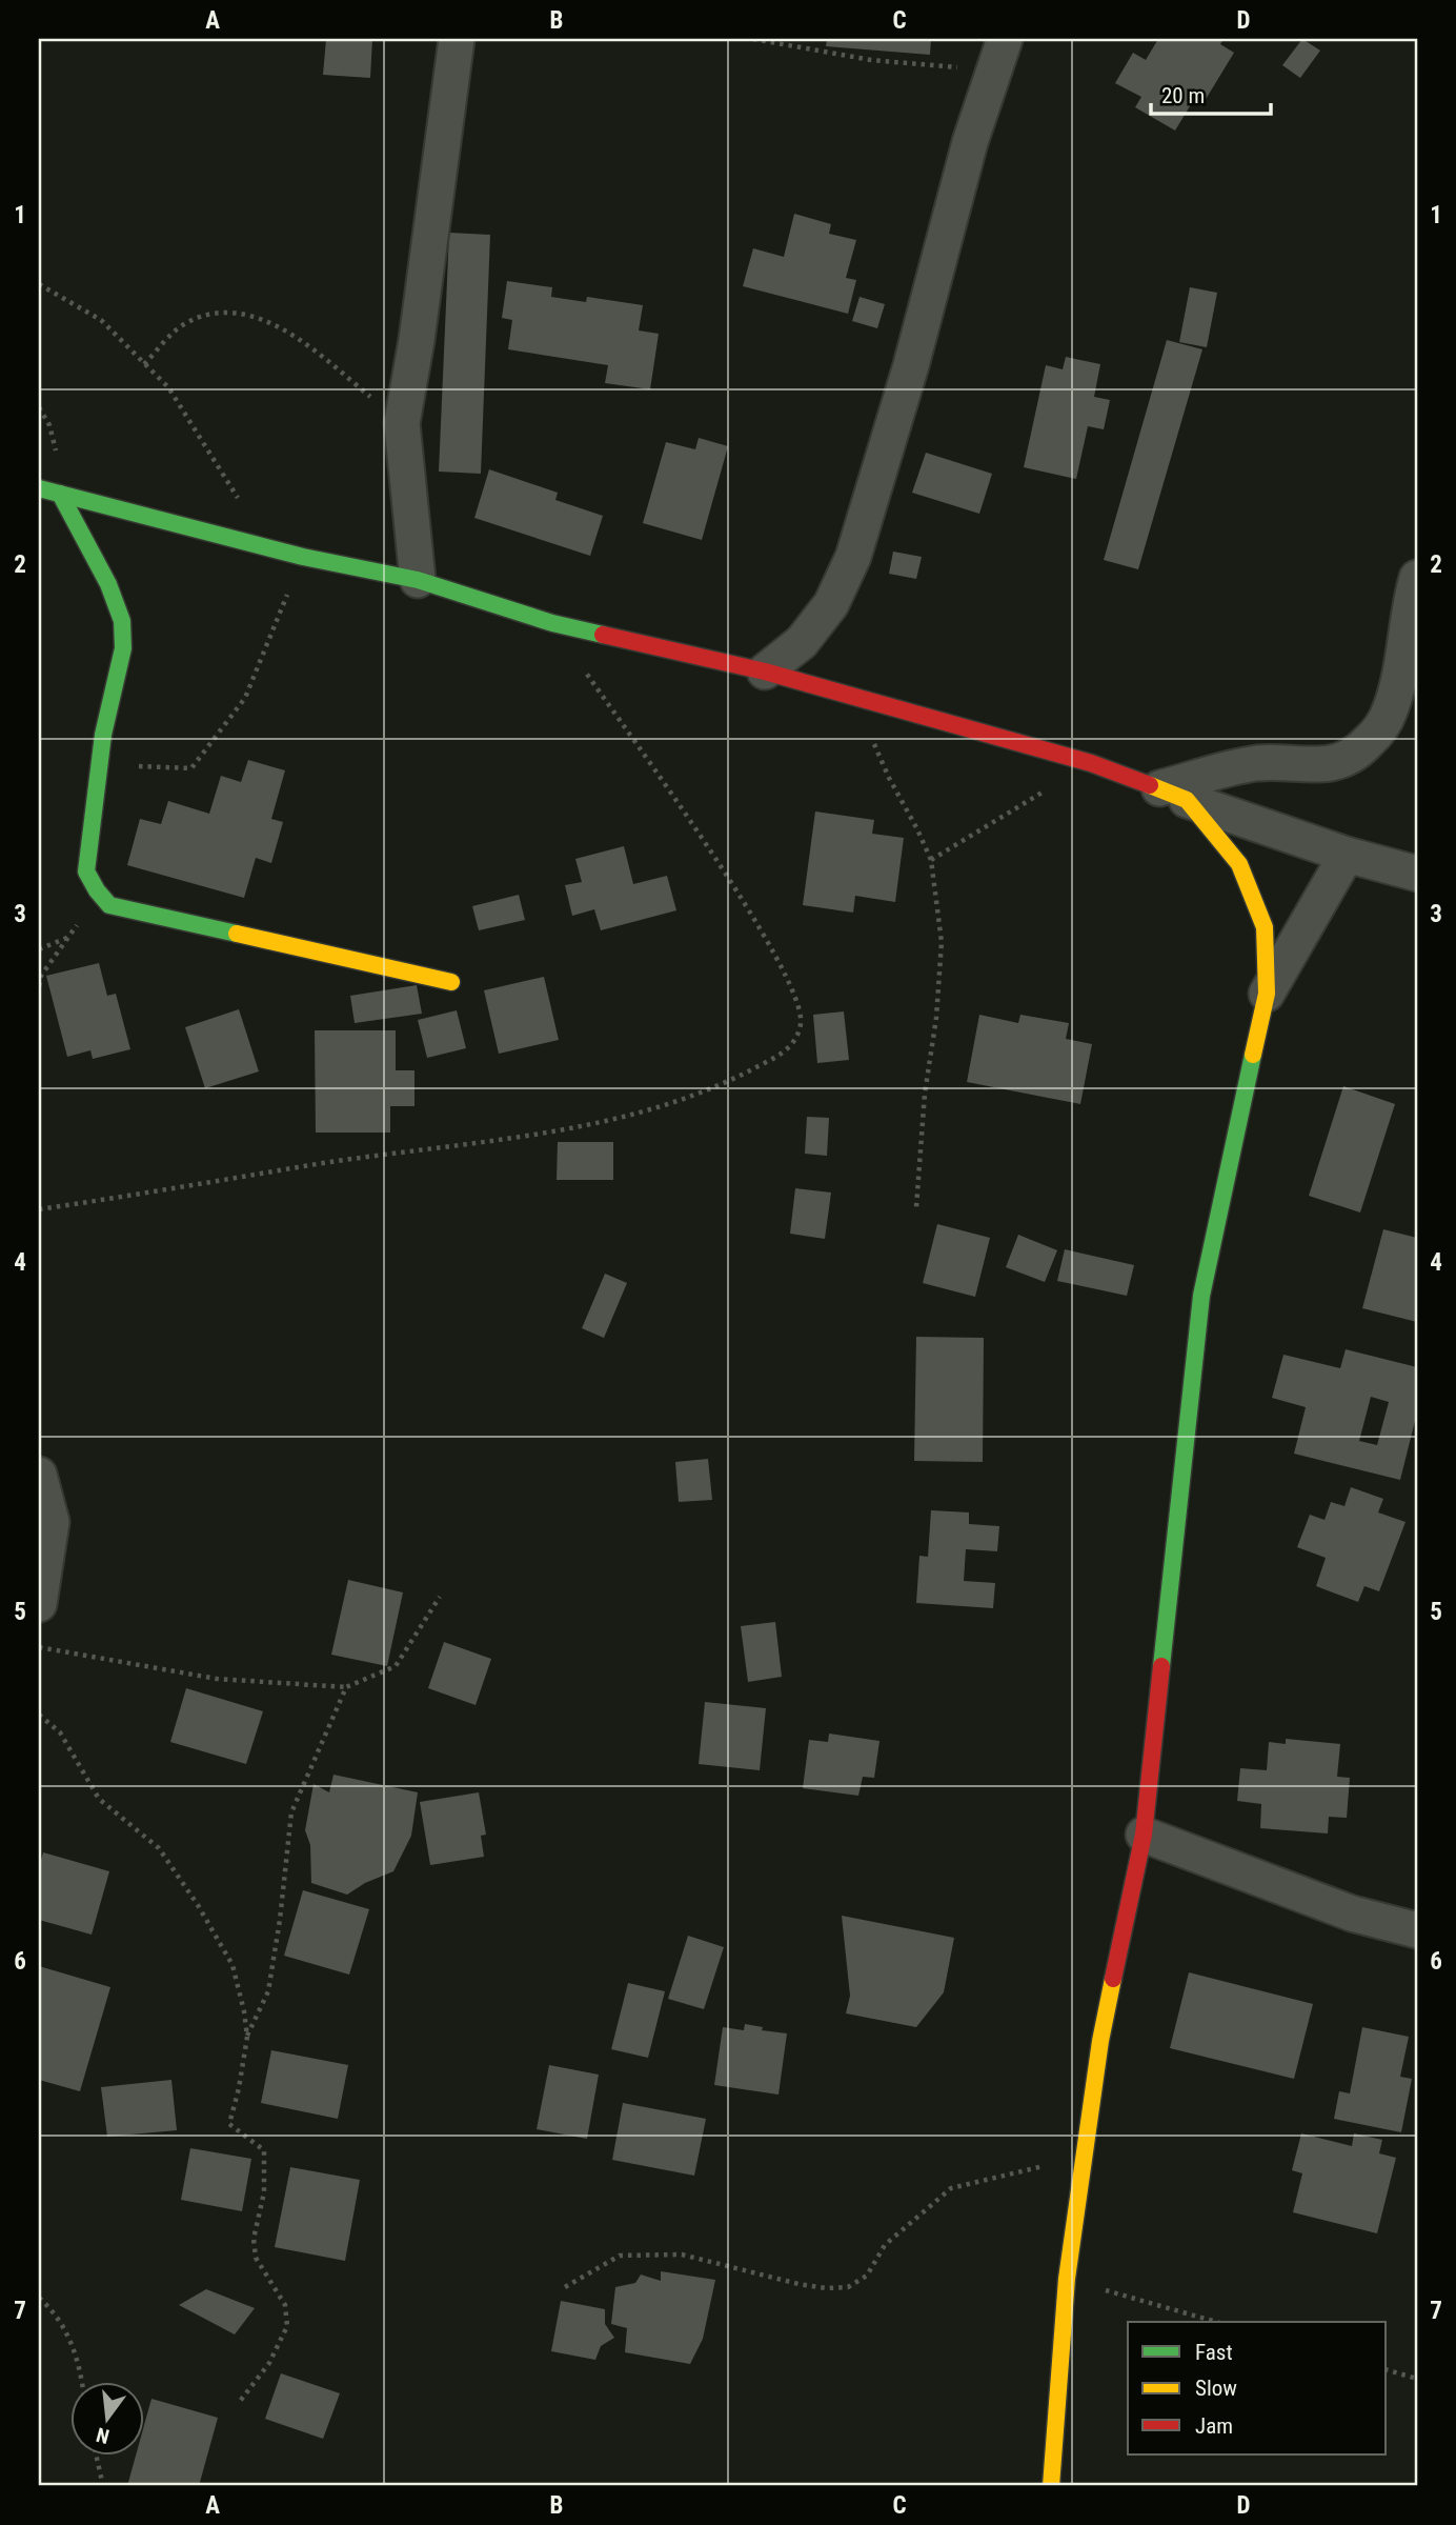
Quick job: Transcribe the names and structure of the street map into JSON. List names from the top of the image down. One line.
{"legend":["Fast","Slow","Jam"],"scale_bar":"20 m","north":"bottom","grid":{"columns":["A","B","C","D"],"rows":["1","2","3","4","5","6","7"]}}
